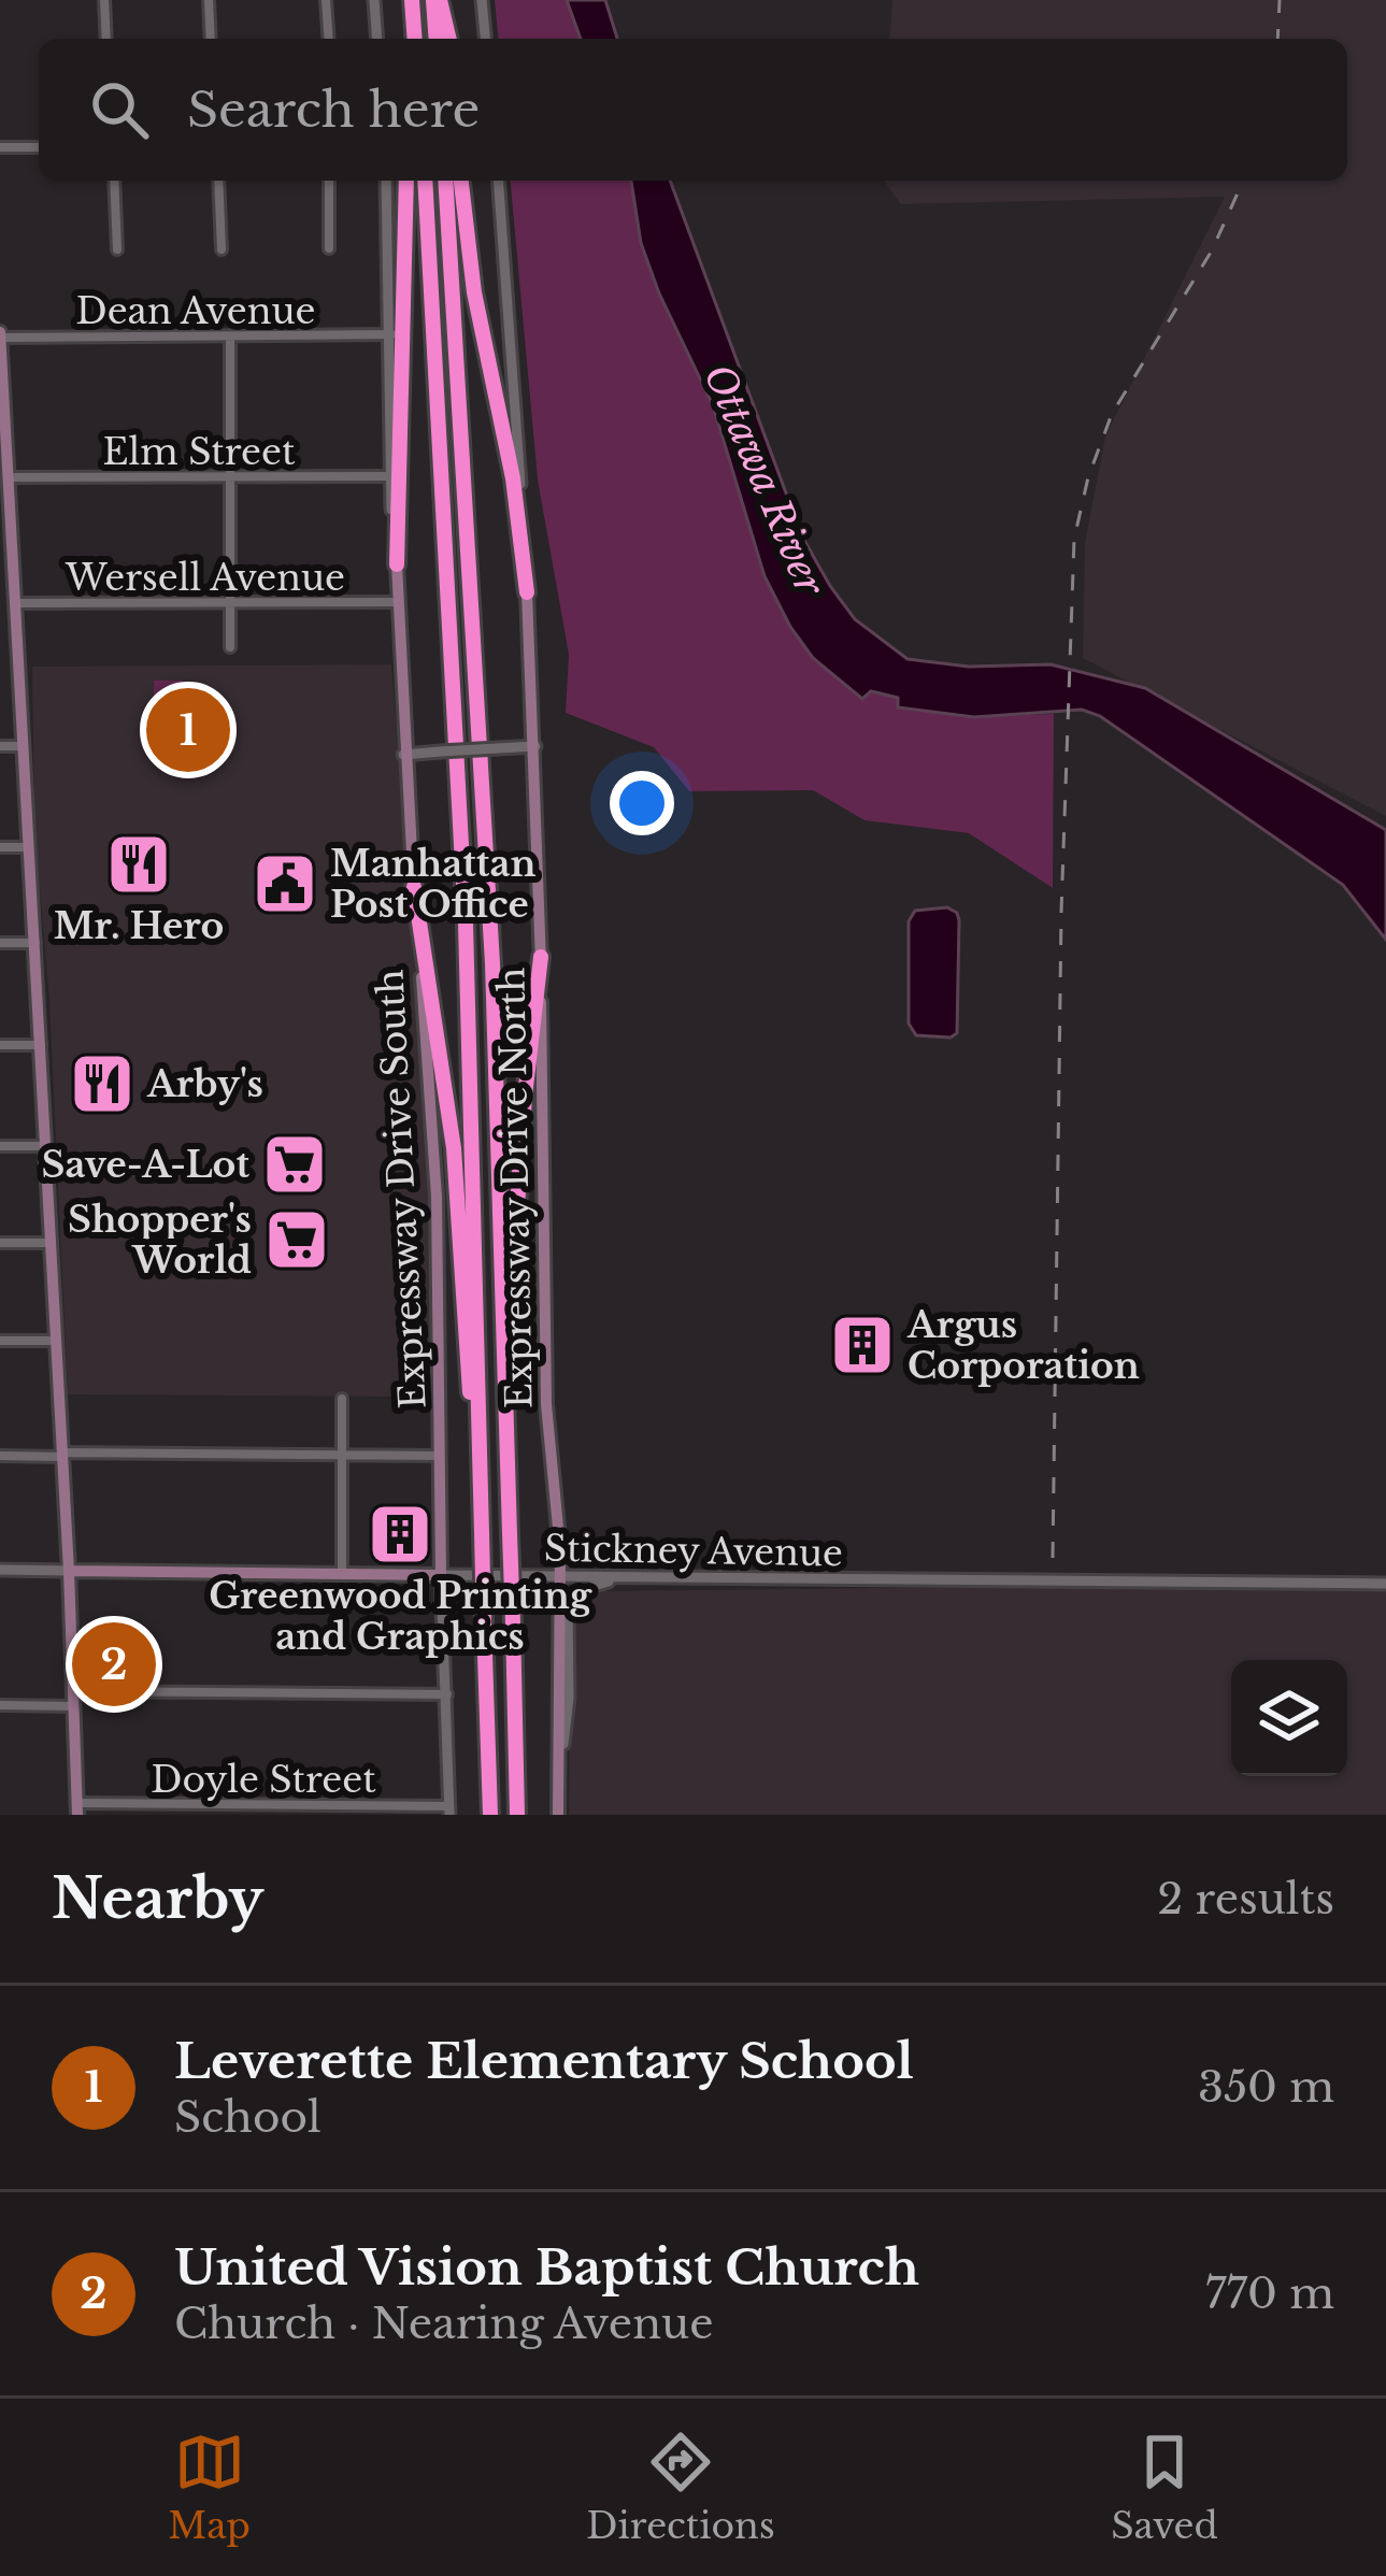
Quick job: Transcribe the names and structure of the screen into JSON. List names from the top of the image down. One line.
{"streets":{"main road":["Expressway Drive North","Expressway Drive South","Stickney Avenue"],"street":["Dean Avenue","Elm Street","Wersell Avenue","Doyle Street"]},"crossings":[["Dean Avenue","Expressway Drive South"],["Elm Street","Expressway Drive South"],["Wersell Avenue","Expressway Drive South"],["Expressway Drive North","Stickney Avenue"],["Expressway Drive South","Stickney Avenue"],["Expressway Drive South","Doyle Street"]],"water":["Ottawa River"],"places":{"restaurant":["Mr. Hero","Arby's"],"public building":["Manhattan Post Office"],"supermarket":["Save-A-Lot","Shopper's World"],"building":["Argus Corporation","Greenwood Printing and Graphics"]},"page":{"search":"Search here","pins":["1","2"],"heading":["Nearby","2 results"],"list":[{"mark":"1","name":"Leverette Elementary School","note":"School","value":"350 m"},{"mark":"2","name":"United Vision Baptist Church","note":"Church · Nearing Avenue","value":"770 m"}],"nav":["Map","Directions","Saved"]}}
